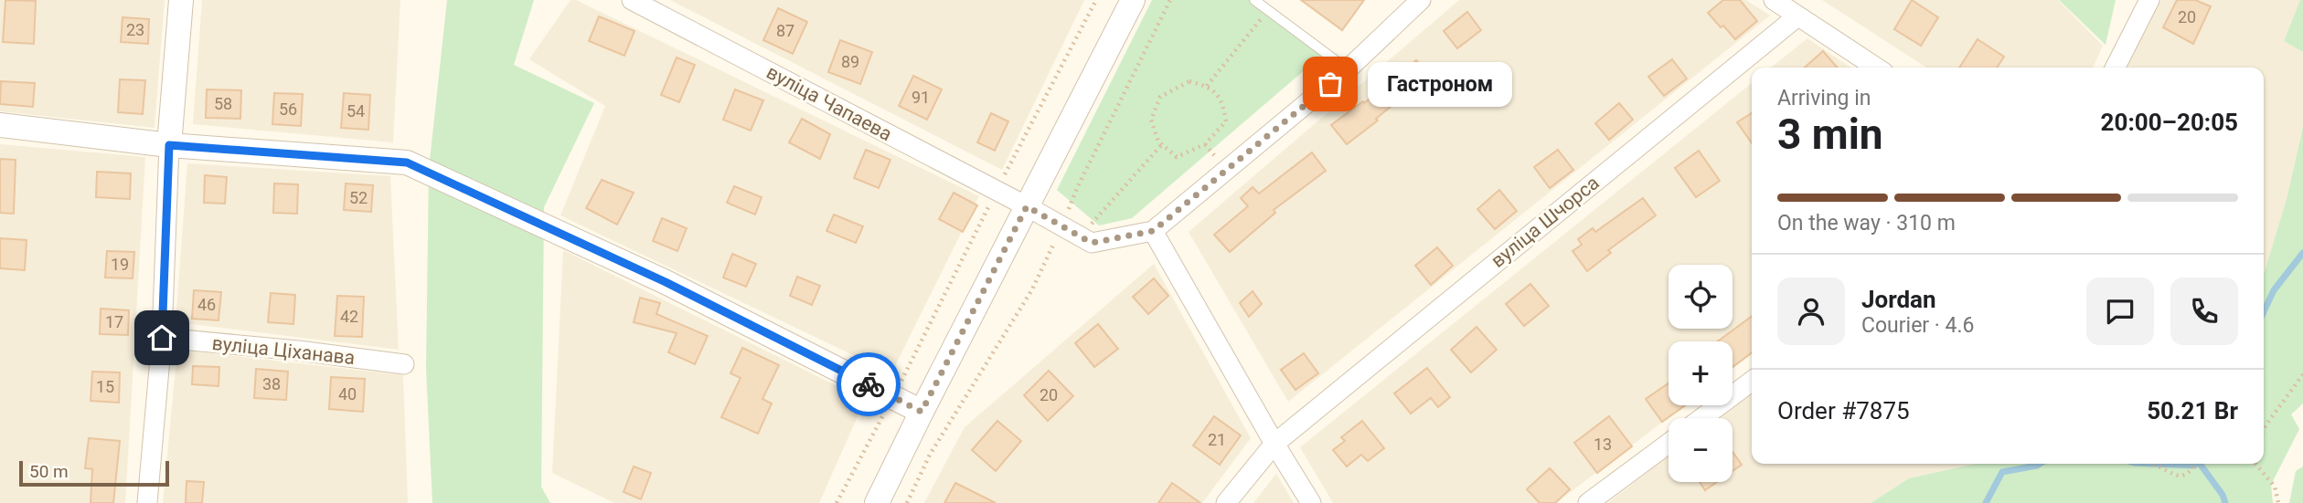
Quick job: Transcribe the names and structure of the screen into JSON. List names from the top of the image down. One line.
{"streets":{"street":["вуліца Чапаева","вуліца Шчорса","вуліца Ціханава"]},"places":["Гастроном"],"house_numbers":["20","23","87","89","91","58","56","54","52","19","46","42","17","38","15","40","20","21","13"],"scale_bar":"50 m","page":{"bubble":"Гастроном","heading":["3 min","Arriving in","20:00–20:05"],"panel":["Jordan","Courier · 4.6","Order #7875","50.21 Br"],"bar":"On the way · 310 m","map_buttons":["+","−"],"scale":"50 m"}}
